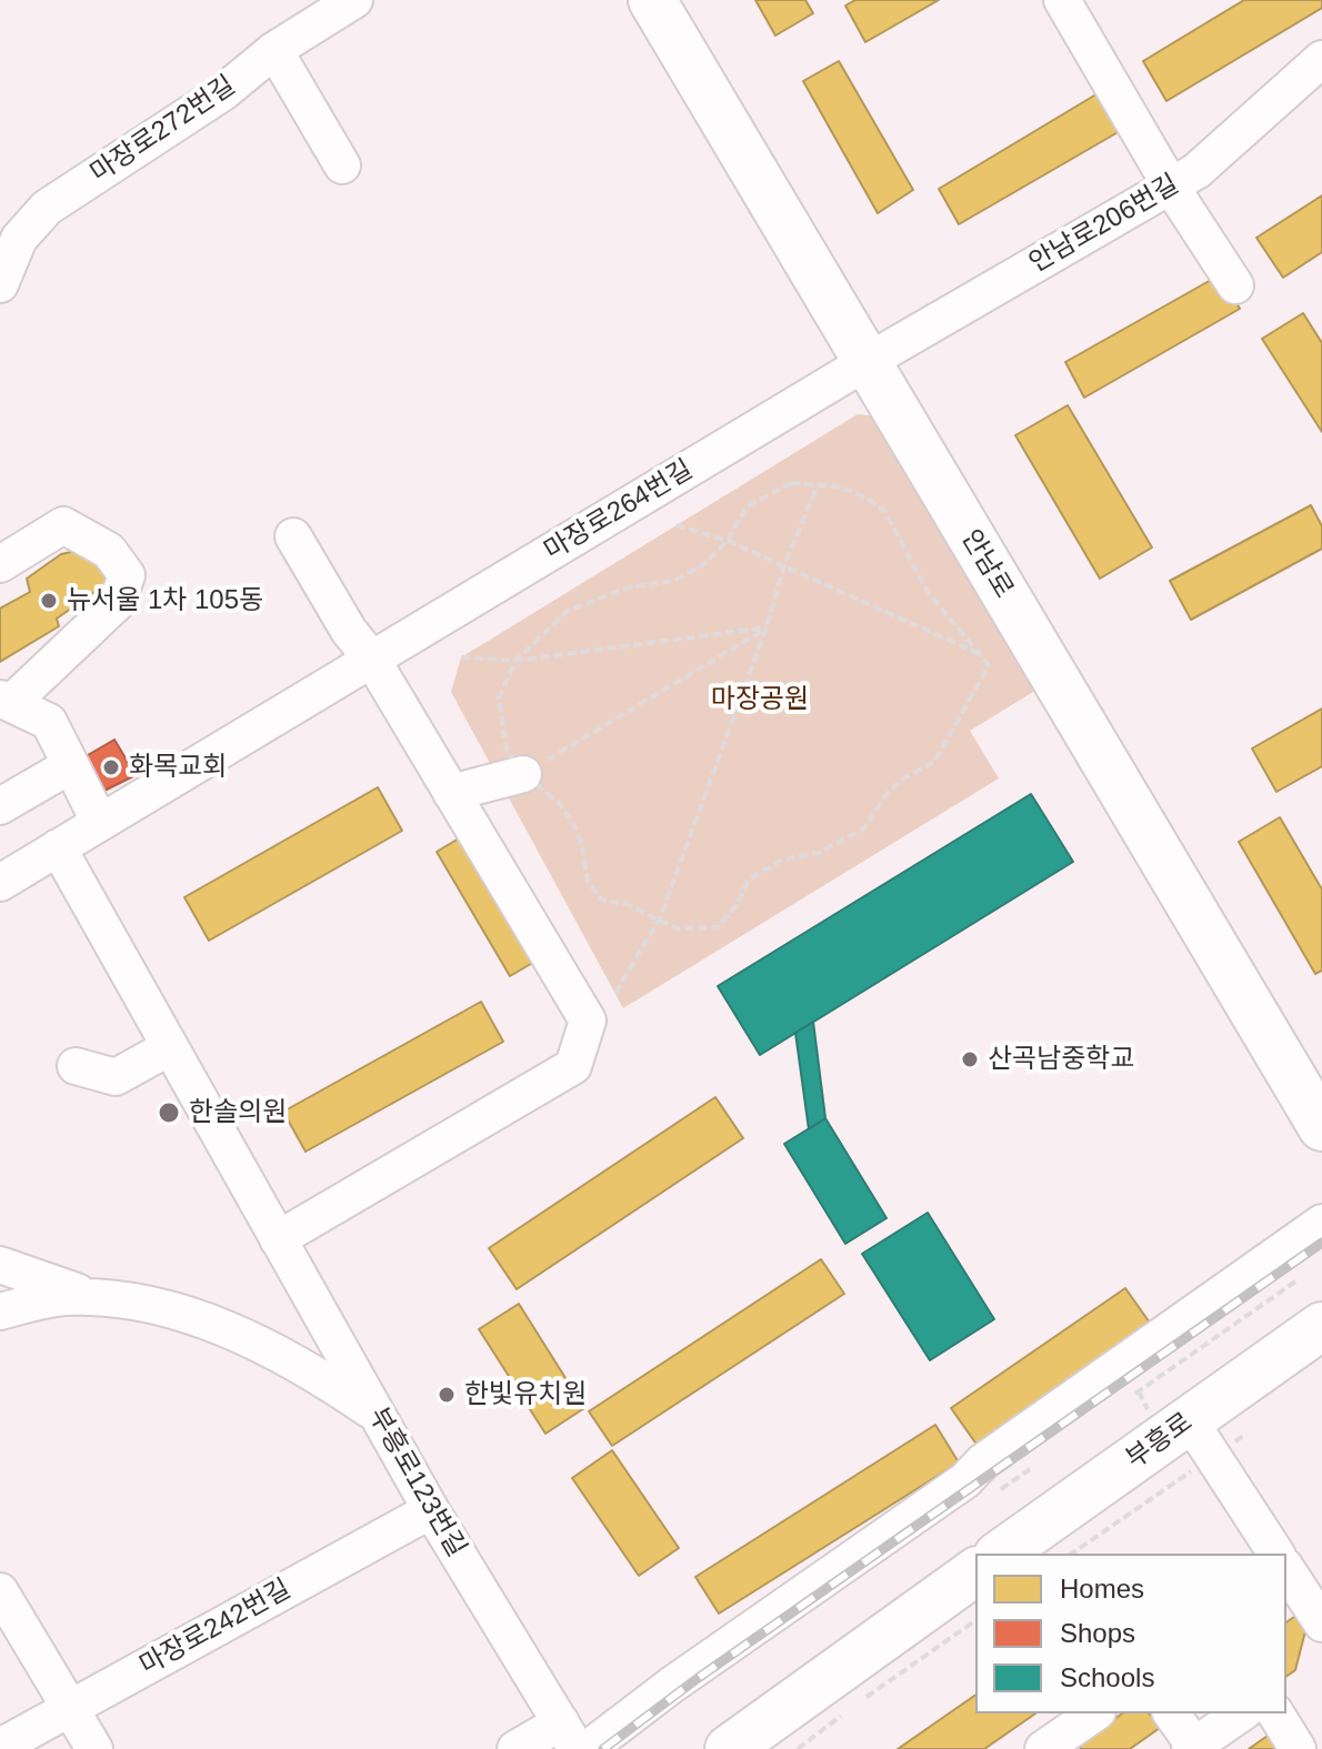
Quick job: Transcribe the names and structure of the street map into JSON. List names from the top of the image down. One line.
{"streets":{"main road":["안남로","부흥로"],"street":["마장로272번길","안남로206번길","마장로264번길","부흥로123번길","마장로242번길"]},"crossings":[["안남로206번길","마장로264번길"],["안남로206번길","안남로"],["마장로264번길","안남로"],["마장로264번길","부흥로123번길"],["부흥로123번길","마장로242번길"]],"parks":["마장공원"],"places":["뉴서울 1차 105동","화목교회","산곡남중학교","한솔의원","한빛유치원"],"legend":["Homes","Shops","Schools"]}
